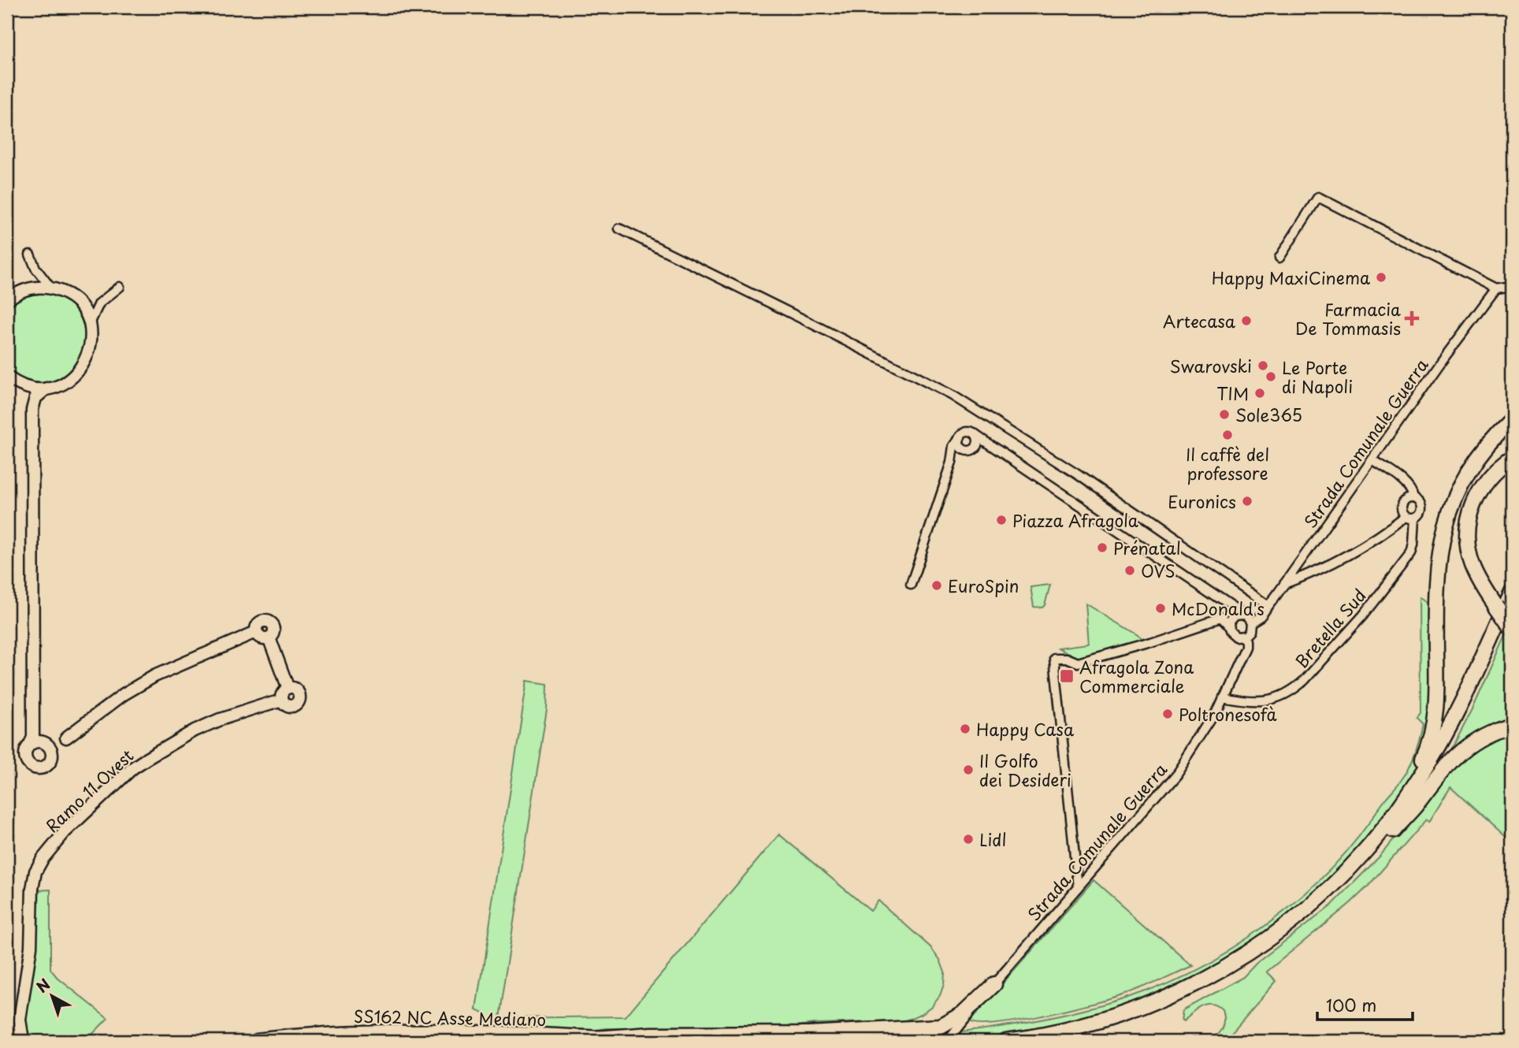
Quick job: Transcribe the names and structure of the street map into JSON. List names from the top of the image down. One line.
{"streets":{"highway":["SS162 NC Asse Mediano"],"street":["Strada Comunale Guerra","Bretella Sud","Ramo 11 Ovest"]},"crossings":[["Strada Comunale Guerra","Bretella Sud"]],"places":{"other":["Happy MaxiCinema","Artecasa","Swarovski","Le Porte di Napoli","TIM","Sole365","Il caffè del professore","Euronics","Piazza Afragola","Prénatal","OVS","EuroSpin","McDonald's","Poltronesofà","Happy Casa","Il Golfo dei Desideri","Lidl"],"health":["Farmacia De Tommasis"],"transit":["Afragola Zona Commerciale"]},"scale_bar":"100 m","north":"top left"}
